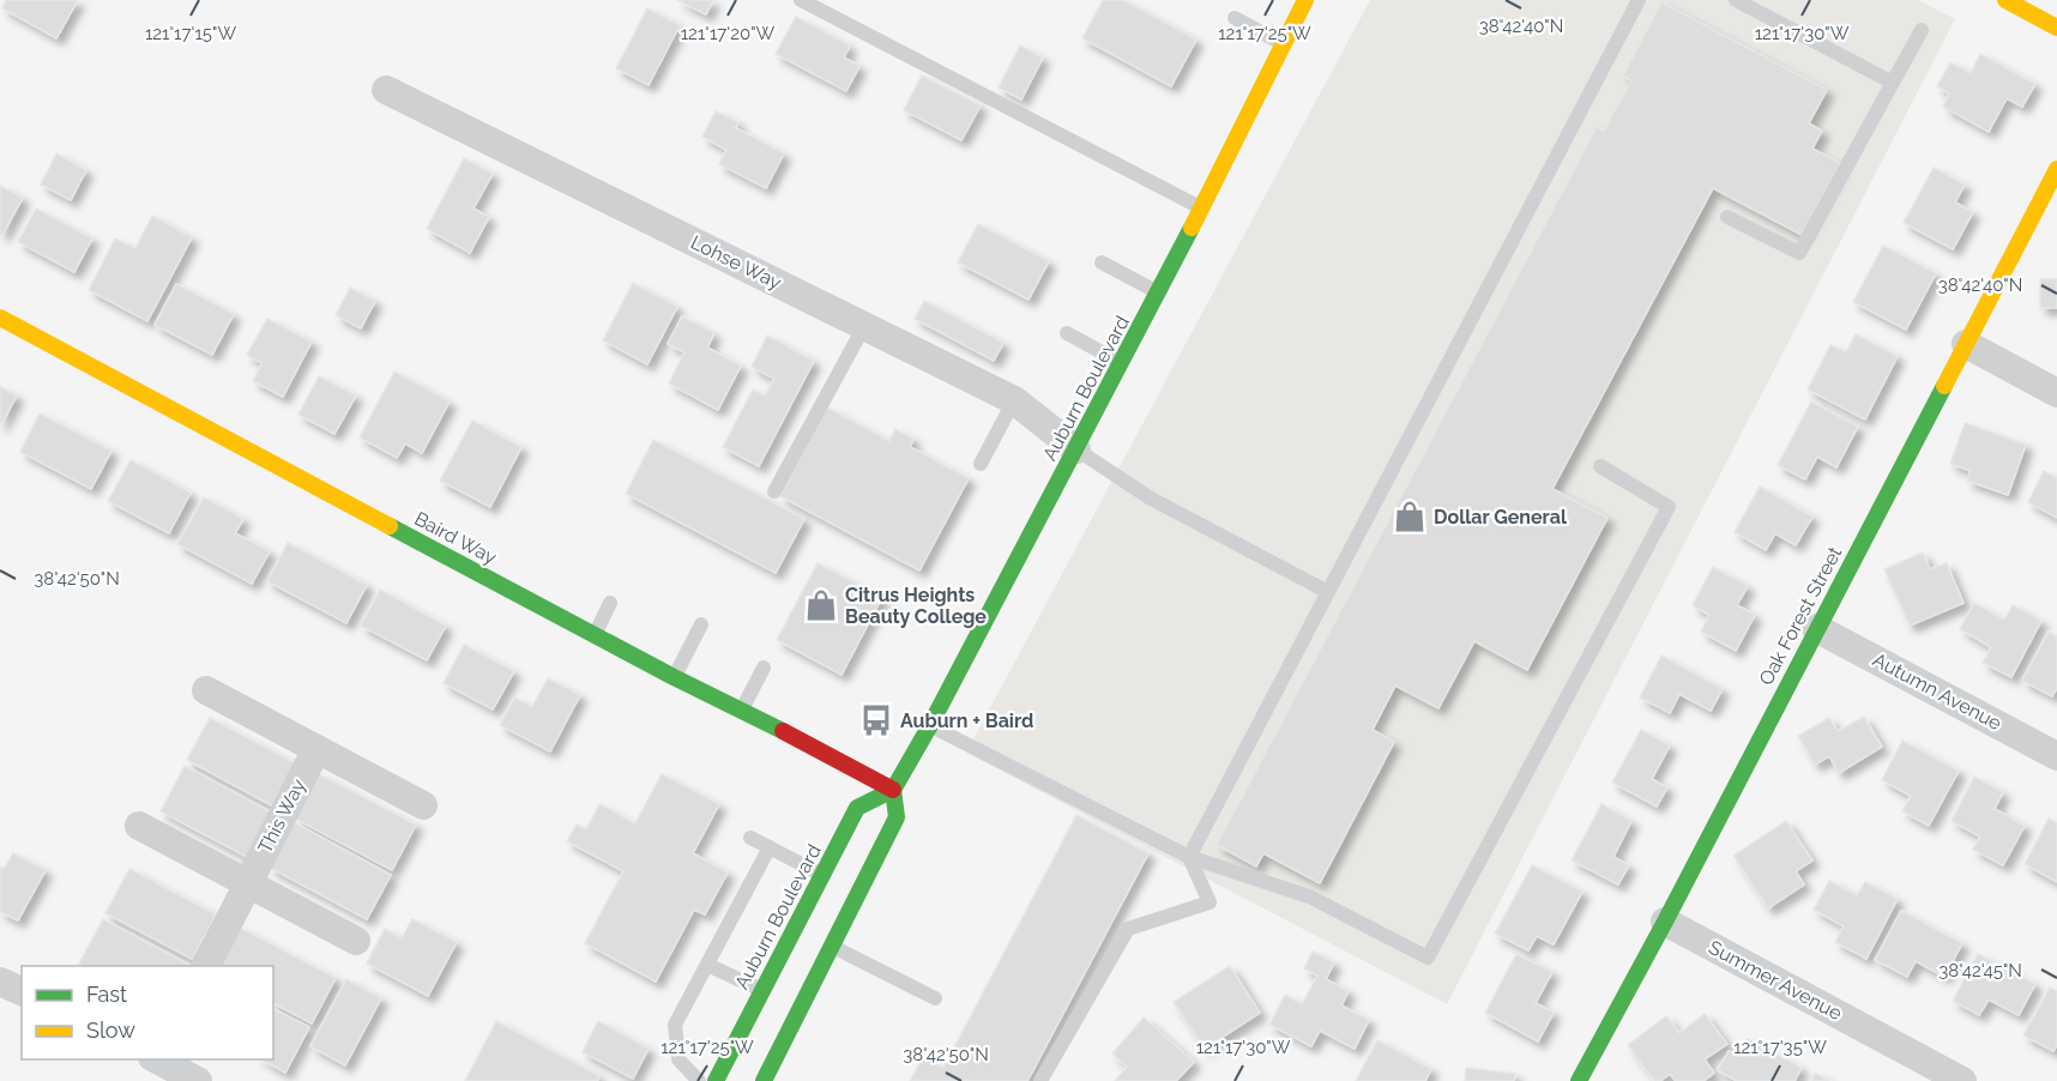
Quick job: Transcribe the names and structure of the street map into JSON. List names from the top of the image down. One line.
{"streets":{"street":["Lohse Way","Auburn Boulevard","Baird Way","Oak Forest Street","Autumn Avenue","This Way","Summer Avenue"]},"crossings":[["Lohse Way","Auburn Boulevard"],["Auburn Boulevard","Baird Way"],["Oak Forest Street","Autumn Avenue"],["Oak Forest Street","Summer Avenue"]],"places":{"shop":["Dollar General","Citrus Heights Beauty College"],"bus stop":["Auburn + Baird"]},"legend":["Fast","Slow"],"coordinates":["38°42'40\"N","121°17'15\"W","121°17'20\"W","121°17'25\"W","121°17'30\"W","38°42'50\"N","38°42'45\"N","121°17'35\"W"]}
